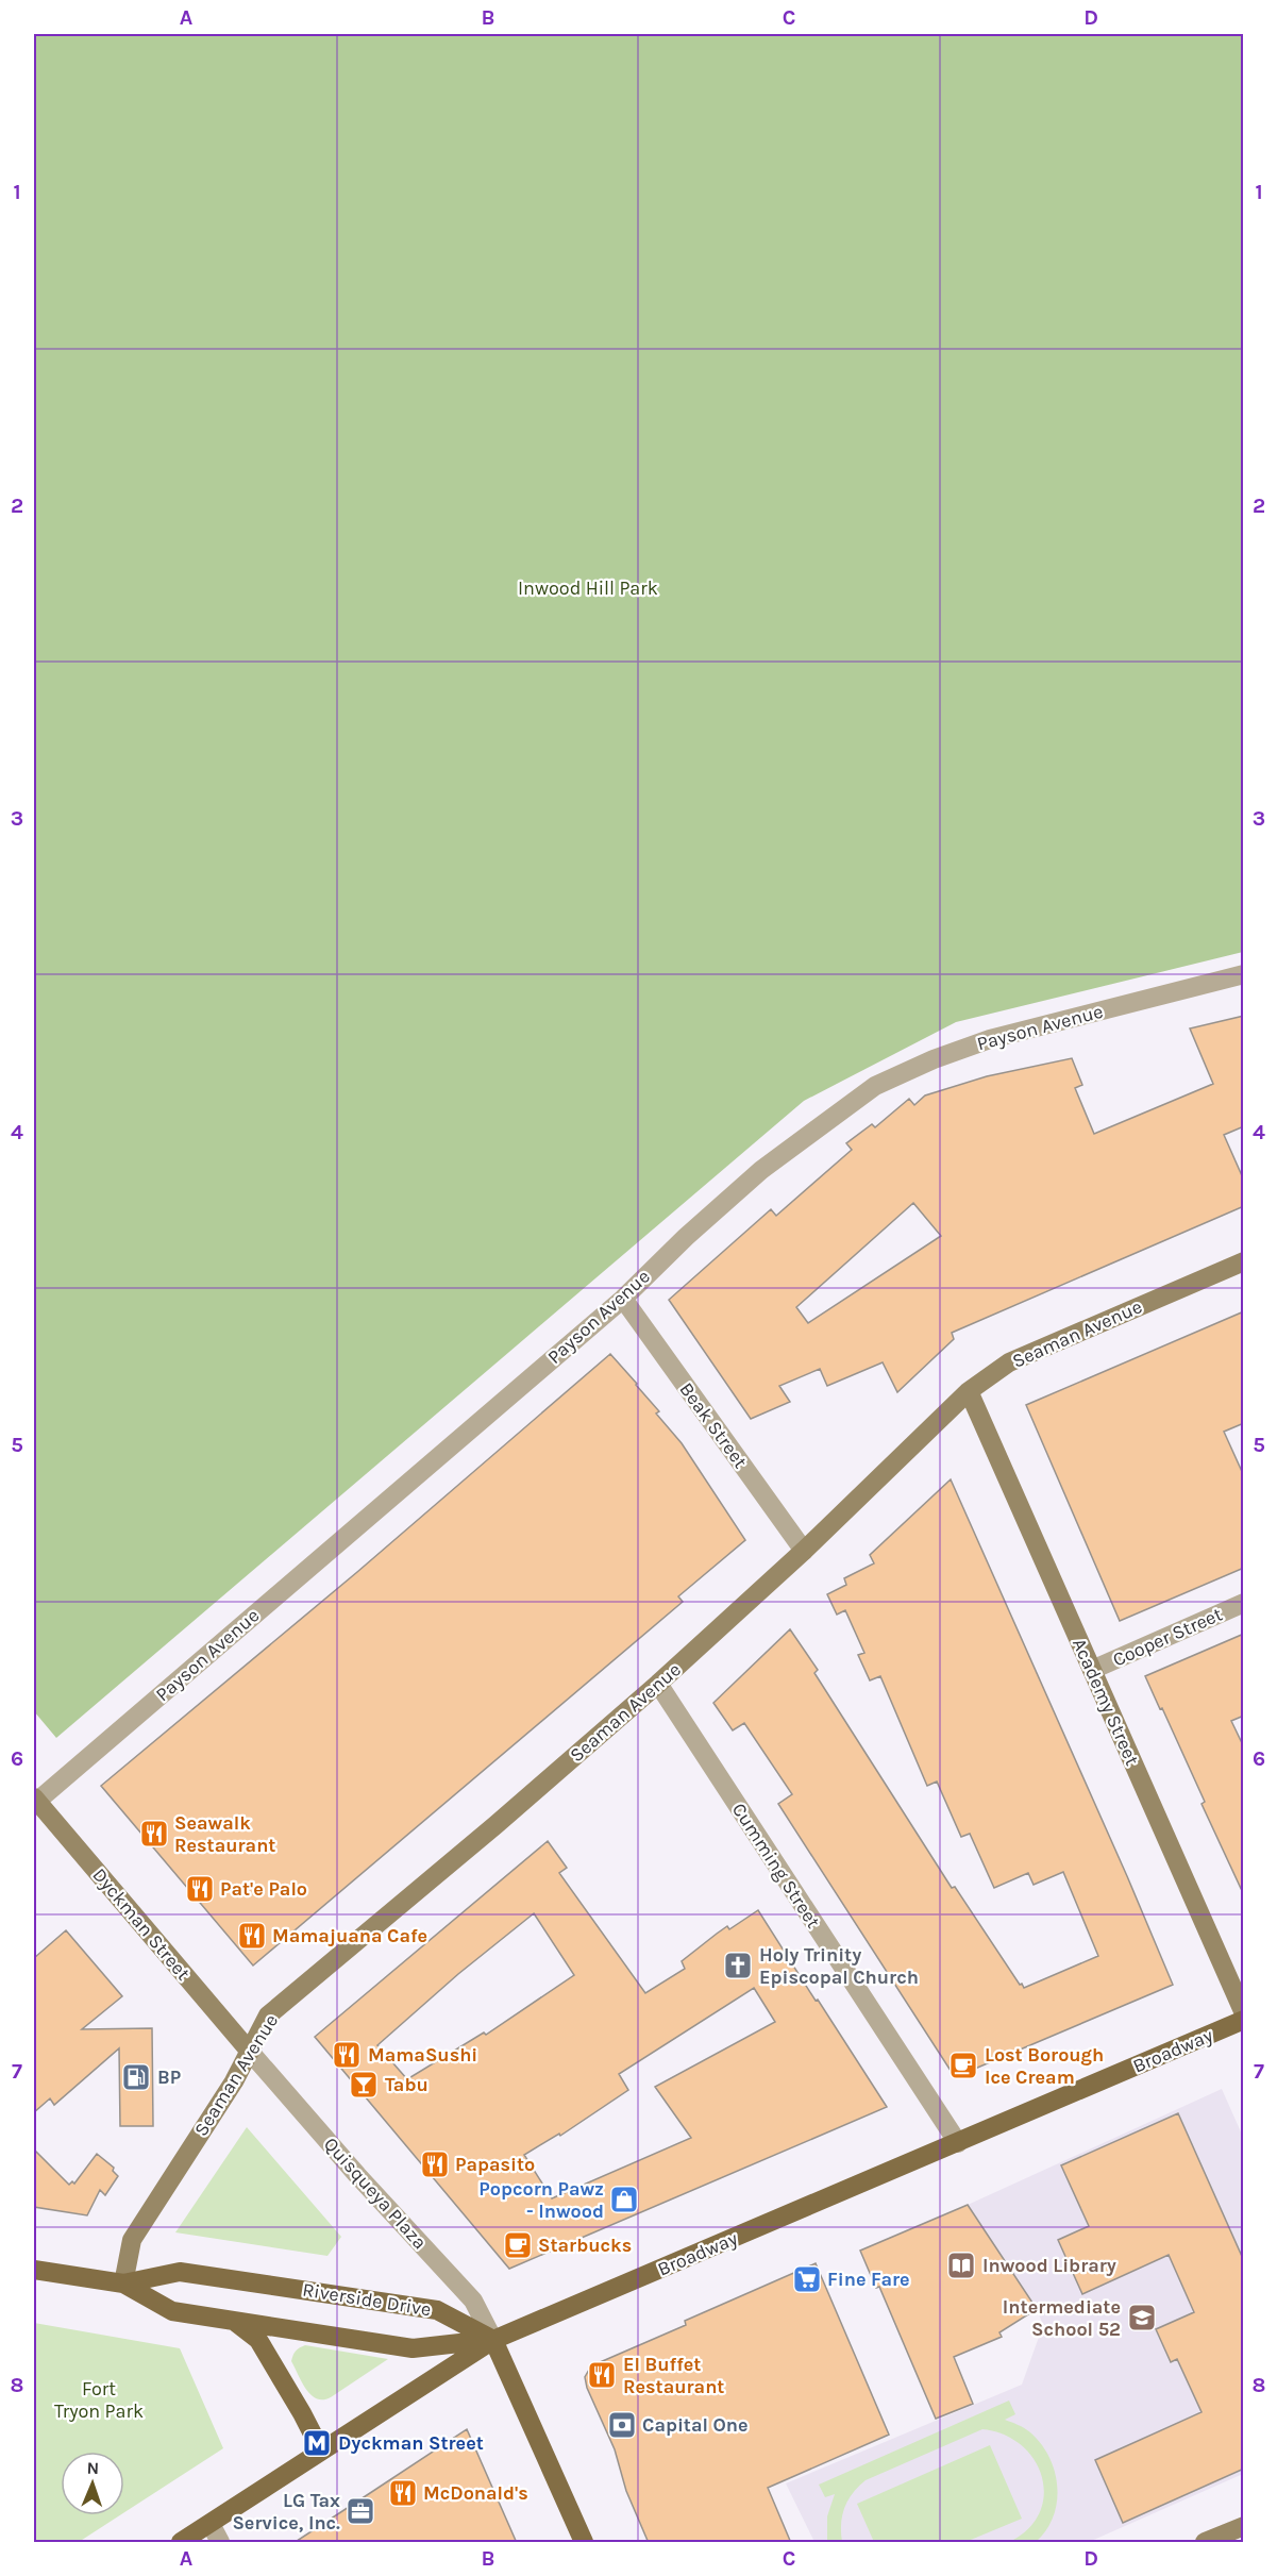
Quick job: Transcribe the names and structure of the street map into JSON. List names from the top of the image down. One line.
{"streets":{"main road":["Broadway","Riverside Drive"],"street":["Payson Avenue","Seaman Avenue","Beak Street","Cooper Street","Academy Street","Cumming Street","Dyckman Street","Quisqueya Plaza"]},"crossings":[["Payson Avenue","Beak Street"],["Payson Avenue","Dyckman Street"],["Seaman Avenue","Beak Street"],["Seaman Avenue","Academy Street"],["Seaman Avenue","Cumming Street"],["Seaman Avenue","Dyckman Street"],["Seaman Avenue","Quisqueya Plaza"],["Seaman Avenue","Riverside Drive"],["Cooper Street","Academy Street"],["Cumming Street","Broadway"],["Dyckman Street","Quisqueya Plaza"],["Broadway","Quisqueya Plaza"],["Broadway","Riverside Drive"],["Quisqueya Plaza","Riverside Drive"]],"parks":["Inwood Hill Park","Fort Tryon Park"],"places":{"restaurant":["Seawalk Restaurant","Pat'e Palo","Mamajuana Cafe","MamaSushi","Papasito","El Buffet Restaurant","McDonald's"],"church":["Holy Trinity Episcopal Church"],"cafe":["Lost Borough Ice Cream","Starbucks"],"fuel station":["BP"],"bar":["Tabu"],"shop":["Popcorn Pawz - Inwood"],"library":["Inwood Library"],"supermarket":["Fine Fare"],"school or university":["Intermediate School 52"],"bank":["Capital One"],"metro station":["Dyckman Street"],"office":["LG Tax Service, Inc."]},"north":"top","grid":{"columns":["A","B","C","D"],"rows":["1","2","3","4","5","6","7","8"]}}
